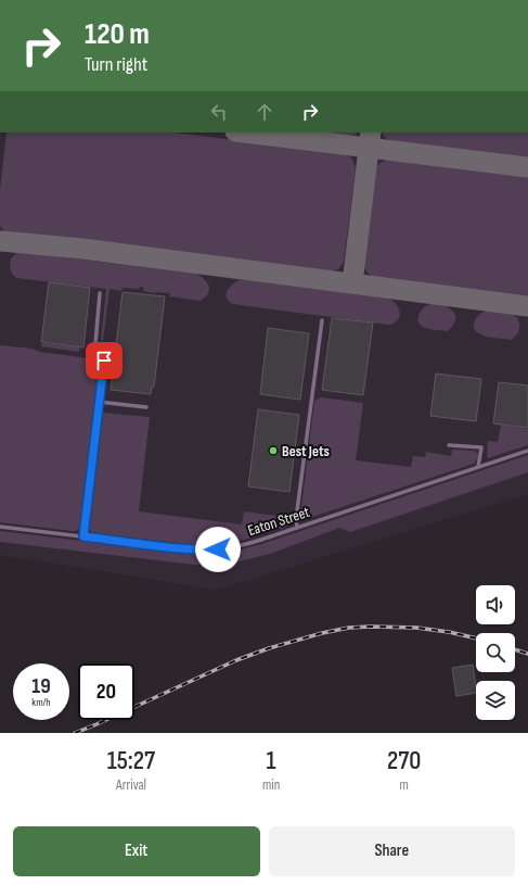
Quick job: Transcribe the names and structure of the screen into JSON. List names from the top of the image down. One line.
{"streets":{"lane":["Eaton Street"]},"places":["Best Jets"],"page":{"turn":["120 m","Turn right"],"speed":"19 km/h","limit":"20","eta":["15:27","Arrival","1","min","270","m"],"buttons":["Exit","Share"]}}
